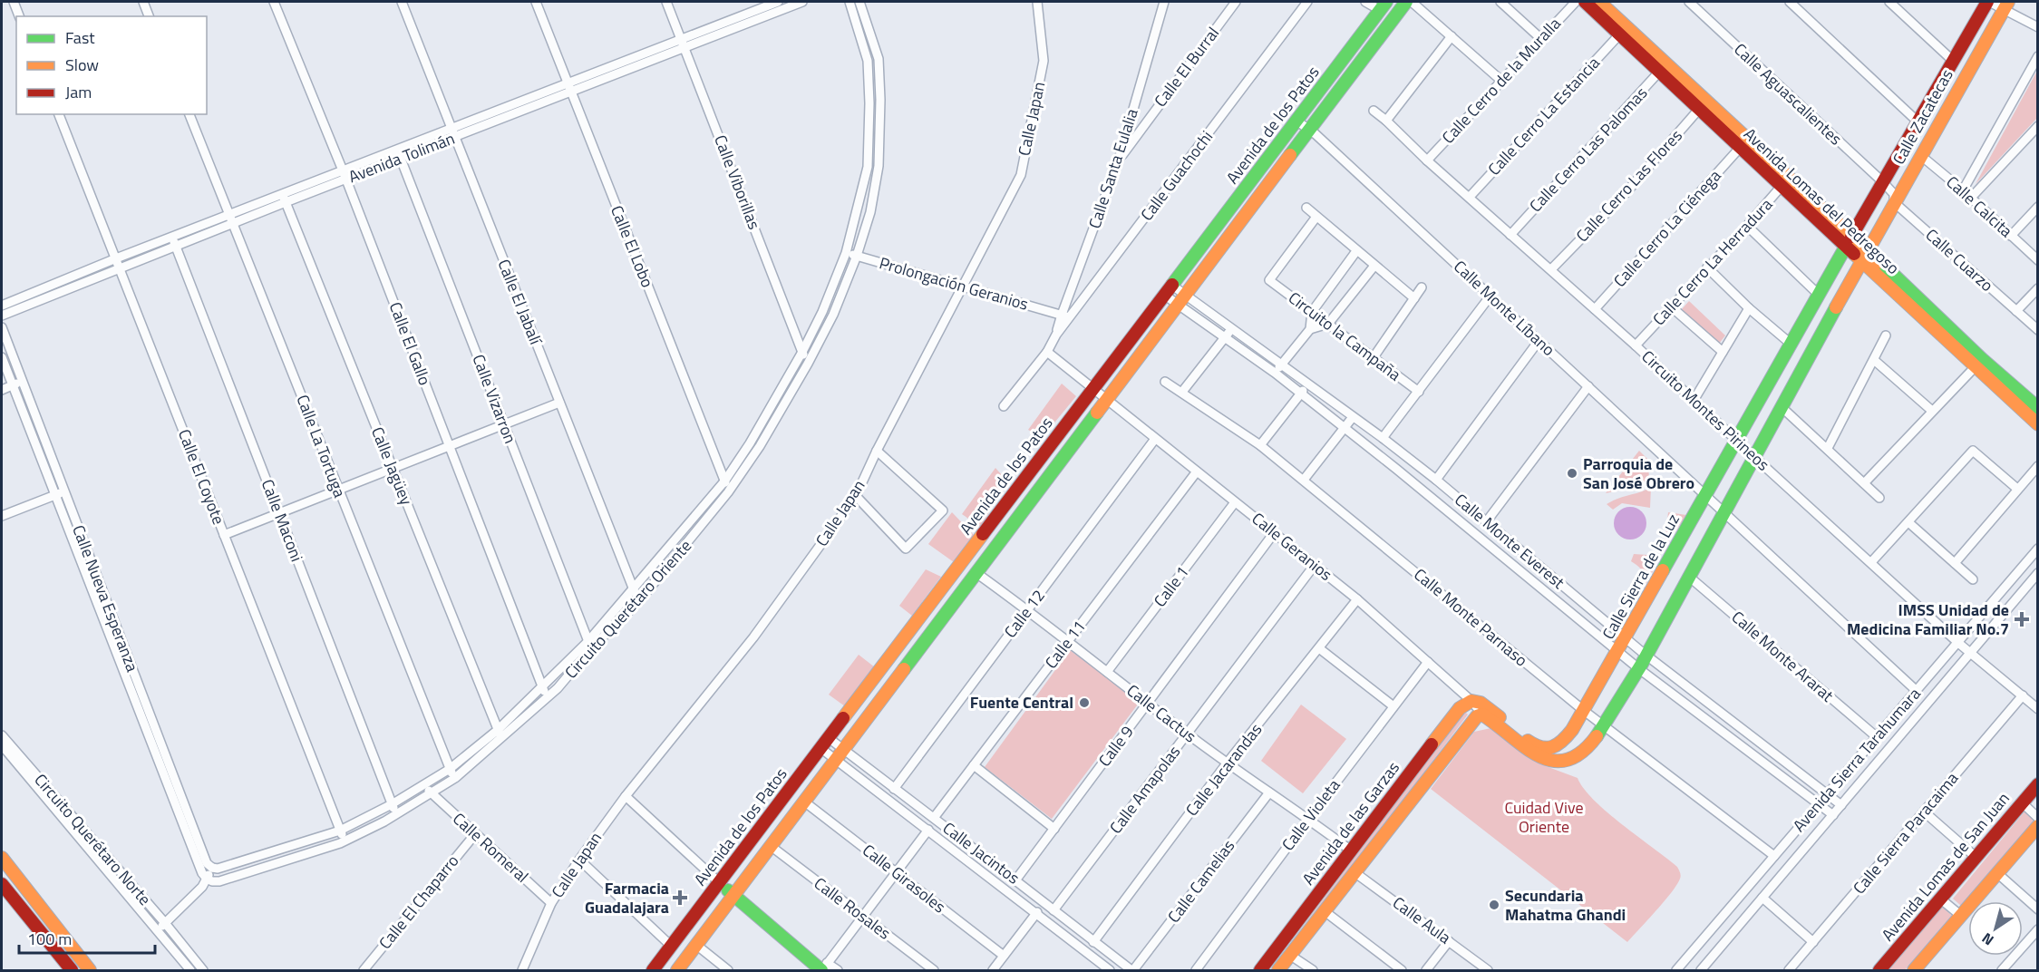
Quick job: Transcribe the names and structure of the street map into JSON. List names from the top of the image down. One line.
{"streets":{"street":["Calle El Burral","Calle Cerro de la Muralla","Calle Aguascalientes","Calle Cerro La Estancia","Calle Zacatecas","Calle Japan","Avenida de los Patos","Calle Cerro Las Palomas","Avenida Tolimán","Calle Santa Eulalia","Calle Guachochi","Calle Viborillas","Calle Cerro Las Flores","Avenida Lomas del Pedregoso","Calle Calcita","Calle Cerro La Ciénega","Calle El Lobo","Calle Cuarzo","Calle Cerro La Herradura","Prolongación Geranios","Calle El Jabalí","Calle Monte Líbano","Circuito la Campaña","Calle El Gallo","Calle Vizarron","Circuito Montes Pirineos","Calle La Tortuga","Calle Jagüey","Calle El Coyote","Calle Maconi","Calle Monte Everest","Calle Geranios","Calle Sierra de la Luz","Calle 1","Calle Nueva Esperanza","Circuito Querétaro Oriente","Calle 12","Calle Monte Parnaso","Calle 11","Calle Monte Ararat","Calle Cactus","Calle 9","Avenida Sierra Tarahumara","Calle Jacarandas","Calle Amapolas","Calle Violeta","Avenida de las Garzas","Calle Sierra Paracaima","Circuito Querétaro Norte","Calle Romeral","Calle Jacintos","Avenida Lomas de San Juan","Calle Girasoles","Calle Camelias","Calle El Chaparro","Calle Rosales","Calle Aula"]},"crossings":[["Calle El Burral","Calle Santa Eulalia"],["Calle Cerro de la Muralla","Circuito Montes Pirineos"],["Calle Aguascalientes","Calle Zacatecas"],["Calle Aguascalientes","Calle Cuarzo"],["Calle Cerro La Estancia","Avenida Lomas del Pedregoso"],["Calle Cerro La Estancia","Circuito Montes Pirineos"],["Calle Zacatecas","Avenida Lomas del Pedregoso"],["Calle Zacatecas","Calle Calcita"],["Calle Zacatecas","Calle Cuarzo"],["Calle Zacatecas","Calle Sierra de la Luz"],["Calle Japan","Prolongación Geranios"],["Calle Japan","Calle Romeral"],["Avenida de los Patos","Calle Monte Líbano"],["Avenida de los Patos","Calle Monte Everest"],["Avenida de los Patos","Calle Geranios"],["Avenida de los Patos","Calle Cactus"],["Avenida de los Patos","Calle Jacintos"],["Avenida de los Patos","Calle Girasoles"],["Avenida de los Patos","Calle Rosales"],["Calle Cerro Las Palomas","Avenida Lomas del Pedregoso"],["Calle Cerro Las Palomas","Circuito Montes Pirineos"],["Avenida Tolimán","Calle Viborillas"],["Avenida Tolimán","Calle El Lobo"],["Avenida Tolimán","Calle El Jabalí"],["Avenida Tolimán","Calle El Gallo"],["Avenida Tolimán","Calle Vizarron"],["Avenida Tolimán","Calle La Tortuga"],["Avenida Tolimán","Calle Jagüey"],["Avenida Tolimán","Calle El Coyote"],["Avenida Tolimán","Calle Maconi"],["Calle Santa Eulalia","Calle Guachochi"],["Calle Santa Eulalia","Prolongación Geranios"],["Calle Guachochi","Prolongación Geranios"],["Calle Viborillas","Circuito Querétaro Oriente"],["Calle Cerro Las Flores","Avenida Lomas del Pedregoso"],["Calle Cerro Las Flores","Circuito Montes Pirineos"],["Avenida Lomas del Pedregoso","Calle Cerro La Ciénega"],["Avenida Lomas del Pedregoso","Calle Cerro La Herradura"],["Avenida Lomas del Pedregoso","Calle Sierra de la Luz"],["Calle Cerro La Ciénega","Circuito Montes Pirineos"],["Calle El Lobo","Circuito Querétaro Oriente"],["Calle Cerro La Herradura","Circuito Montes Pirineos"],["Prolongación Geranios","Circuito Querétaro Oriente"],["Calle El Jabalí","Circuito Querétaro Oriente"],["Calle Monte Líbano","Calle Sierra de la Luz"],["Calle El Gallo","Circuito Querétaro Oriente"],["Calle Vizarron","Circuito Querétaro Oriente"],["Circuito Montes Pirineos","Calle Sierra de la Luz"],["Circuito Montes Pirineos","Avenida Sierra Tarahumara"],["Circuito Montes Pirineos","Calle Sierra Paracaima"],["Calle La Tortuga","Circuito Querétaro Oriente"],["Calle Jagüey","Circuito Querétaro Oriente"],["Calle El Coyote","Circuito Querétaro Oriente"],["Calle Maconi","Circuito Querétaro Oriente"],["Calle Monte Everest","Calle Sierra de la Luz"],["Calle Monte Everest","Avenida Sierra Tarahumara"],["Calle Geranios","Calle Sierra de la Luz"],["Calle Geranios","Calle 1"],["Calle Geranios","Calle 12"],["Calle Geranios","Calle 11"],["Calle Geranios","Calle 9"],["Calle Geranios","Calle Jacarandas"],["Calle Geranios","Calle Amapolas"],["Calle Geranios","Calle Violeta"],["Calle Geranios","Avenida de las Garzas"],["Calle Sierra de la Luz","Calle Monte Parnaso"],["Calle Sierra de la Luz","Avenida de las Garzas"],["Calle 1","Calle Cactus"],["Calle Nueva Esperanza","Circuito Querétaro Oriente"],["Circuito Querétaro Oriente","Calle Romeral"],["Calle 12","Calle Cactus"],["Calle 12","Calle Jacintos"],["Calle Monte Parnaso","Avenida Sierra Tarahumara"],["Calle 11","Calle Cactus"],["Calle 11","Calle Jacintos"],["Calle Monte Ararat","Avenida Sierra Tarahumara"],["Calle Cactus","Calle 9"],["Calle Cactus","Calle Jacarandas"],["Calle Cactus","Calle Amapolas"],["Calle Cactus","Calle Violeta"],["Calle Cactus","Avenida de las Garzas"],["Calle Cactus","Calle Camelias"],["Calle 9","Calle Jacintos"],["Calle Jacarandas","Calle Jacintos"],["Calle Amapolas","Calle Jacintos"],["Avenida de las Garzas","Calle Aula"],["Calle Romeral","Calle El Chaparro"],["Calle Jacintos","Calle Camelias"]],"parks":["Cuidad Vive Oriente"],"places":{"other":["Parroquia de San José Obrero","Fuente Central","Secundaria Mahatma Ghandi"],"health":["IMSS Unidad de Medicina Familiar No.7","Farmacia Guadalajara"]},"legend":["Fast","Slow","Jam"],"scale_bar":"100 m","north":"bottom left"}
